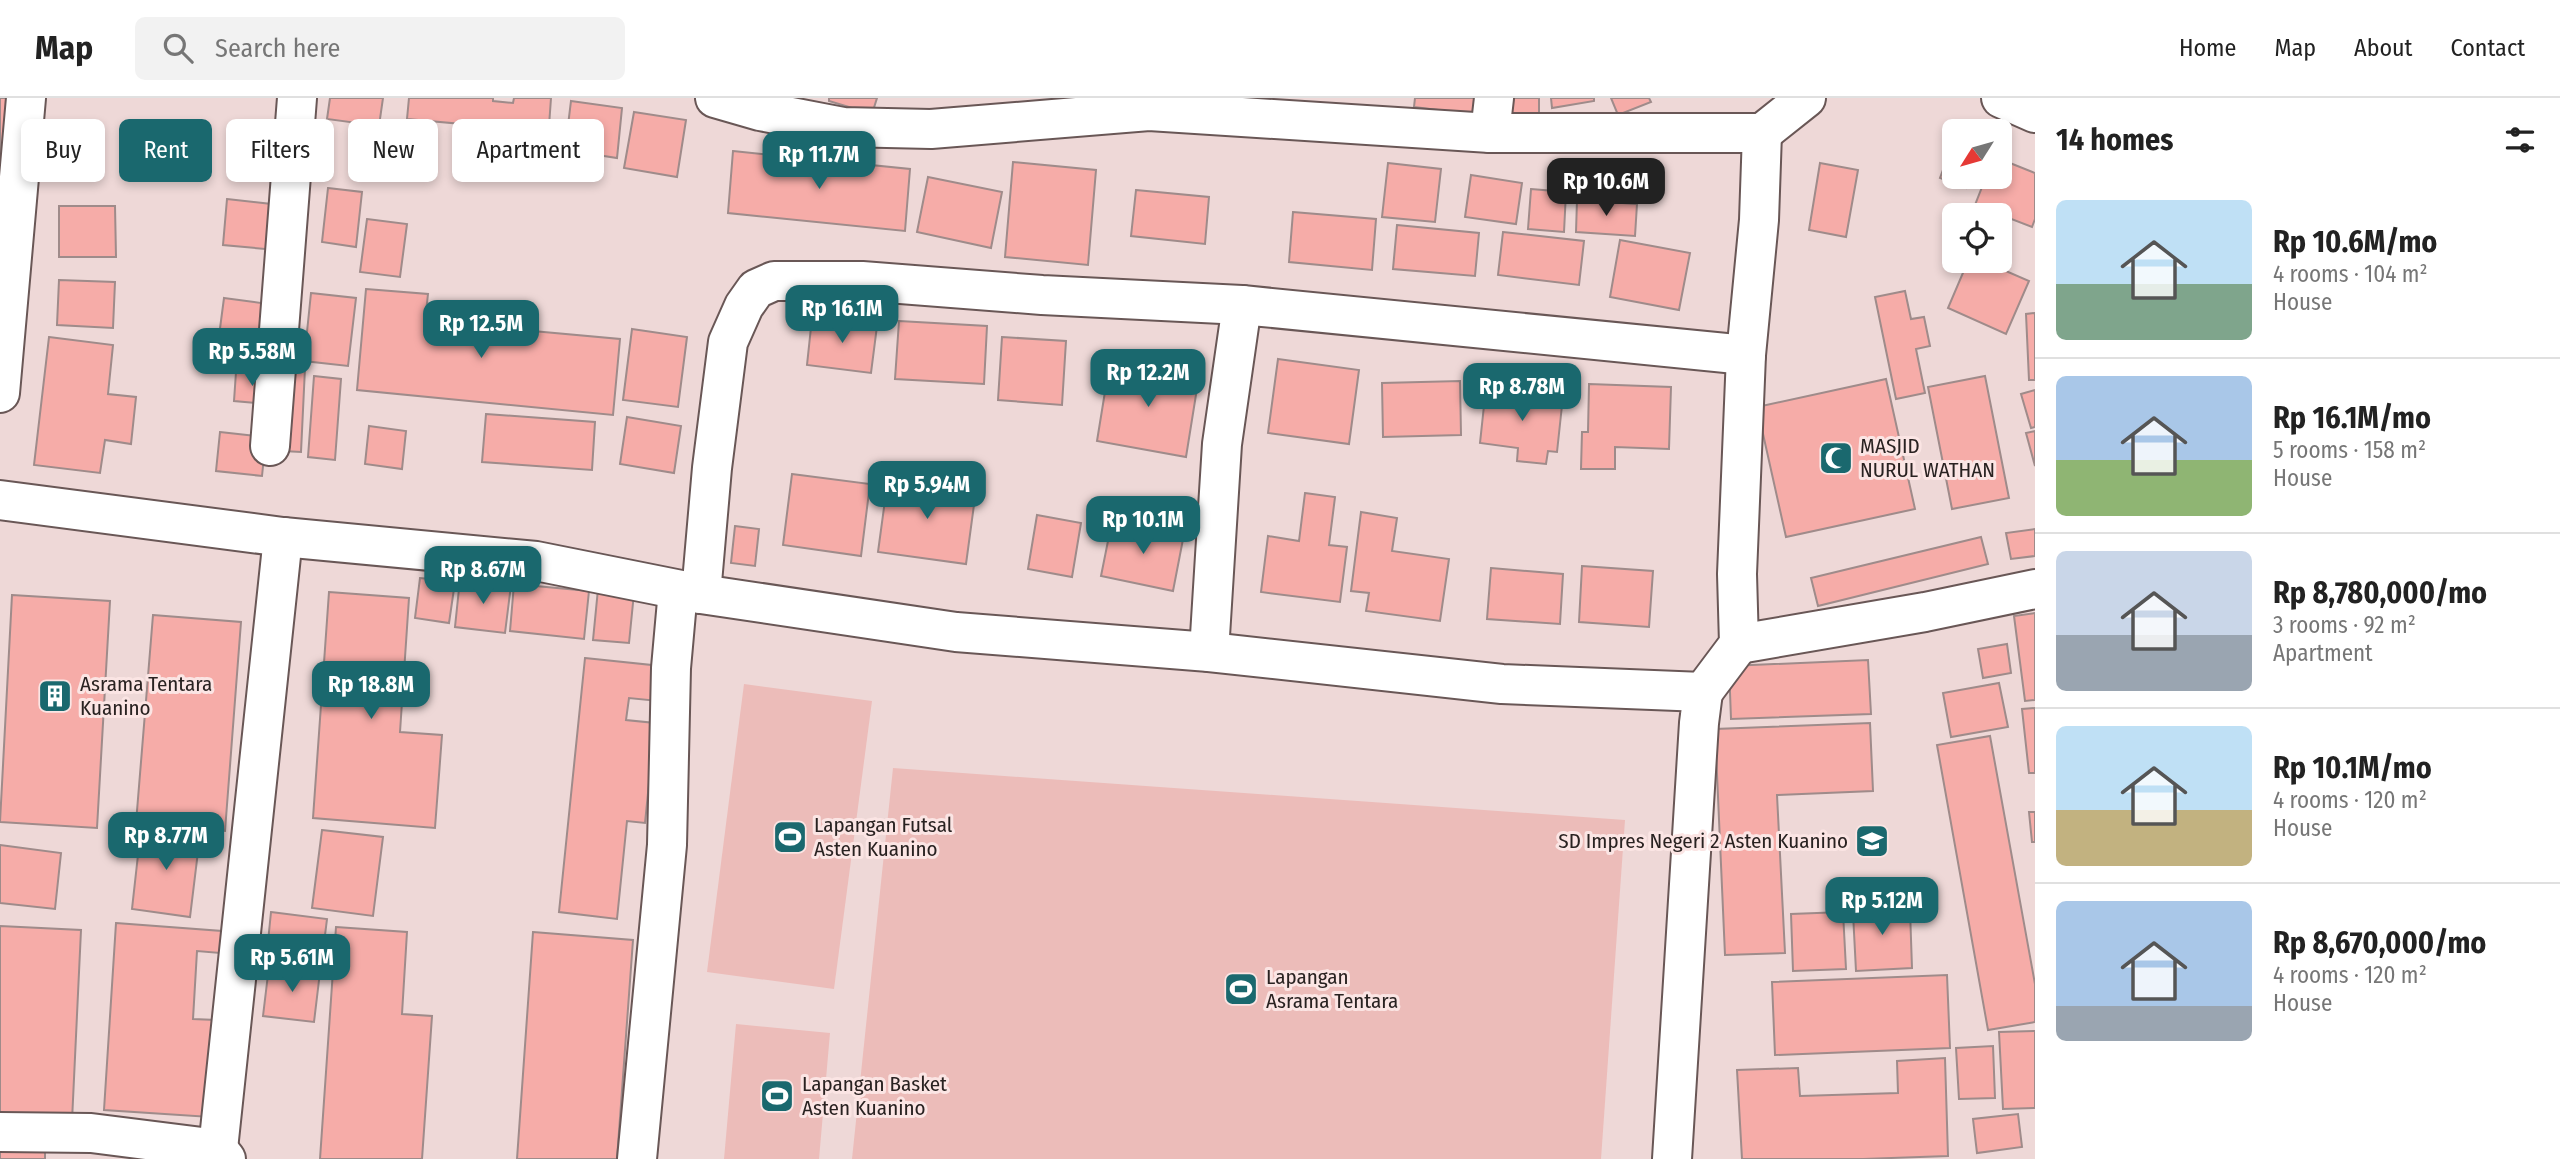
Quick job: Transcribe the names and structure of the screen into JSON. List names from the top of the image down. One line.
{"places":{"mosque":["MASJID NURUL WATHAN"],"building":["Asrama Tentara Kuanino"],"sports":["Lapangan Futsal Asten Kuanino","Lapangan Asrama Tentara","Lapangan Basket Asten Kuanino"],"school or university":["SD Impres Negeri 2 Asten Kuanino"]},"north":"bottom left","page":{"header":"Map","search":"Search here","nav":["Home","Map","About","Contact"],"heading":"14 homes","chip":["Buy","Rent","Filters","New","Apartment"],"price":["Rp 11.7M","Rp 10.6M","Rp 16.1M","Rp 12.5M","Rp 5.58M","Rp 12.2M","Rp 8.78M","Rp 5.94M","Rp 10.1M","Rp 8.67M","Rp 18.8M","Rp 8.77M","Rp 5.12M","Rp 5.61M"],"list":[{"name":"Rp 10.6M/mo","note":"4 rooms · 104 m² · House"},{"name":"Rp 16.1M/mo","note":"5 rooms · 158 m² · House"},{"name":"Rp 8,780,000/mo","note":"3 rooms · 92 m² · Apartment"},{"name":"Rp 10.1M/mo","note":"4 rooms · 120 m² · House"},{"name":"Rp 8,670,000/mo","note":"4 rooms · 120 m² · House"}]}}
